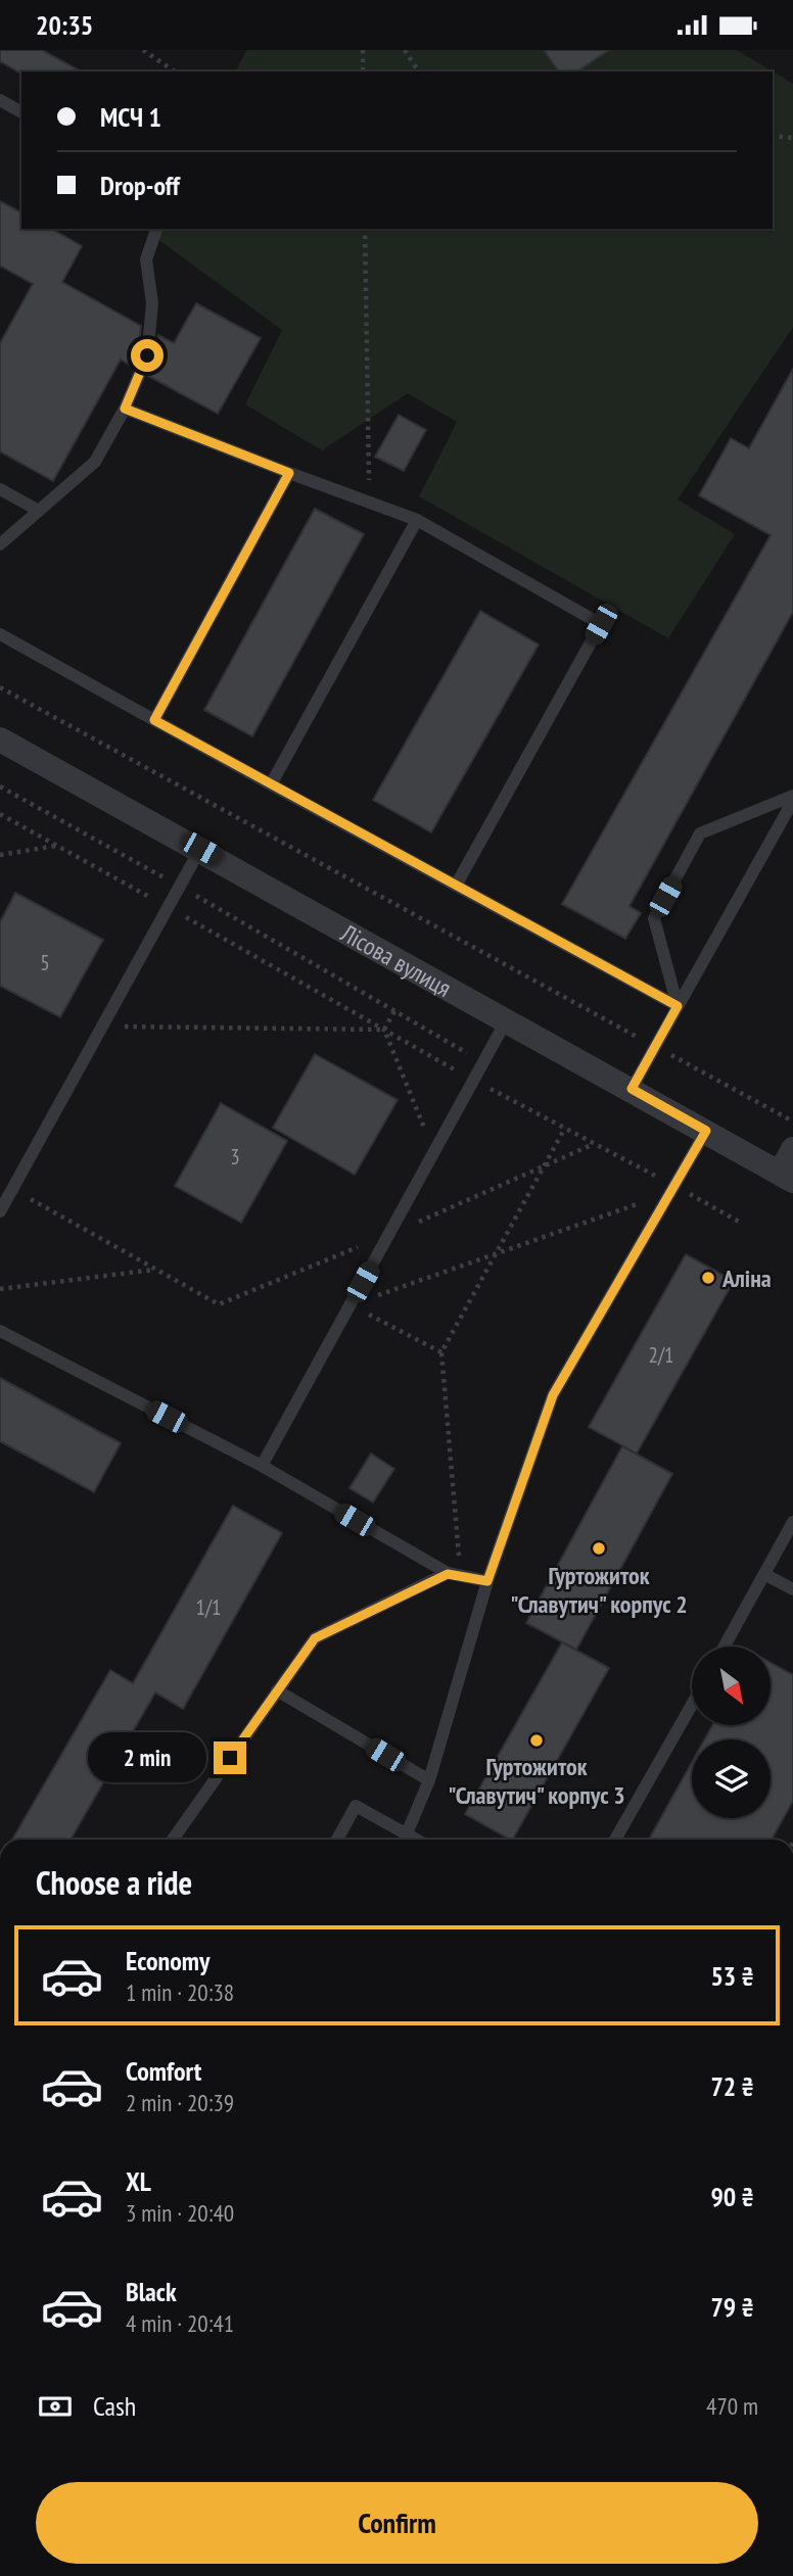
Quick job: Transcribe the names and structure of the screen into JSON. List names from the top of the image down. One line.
{"streets":{"street":["Лісова вулиця"]},"places":["Аліна","Гуртожиток \"Славутич\" корпус 2","Гуртожиток \"Славутич\" корпус 3"],"house_numbers":["5","3","2/1","1/1"],"north":"bottom right","page":{"status":"20:35","banner":["МСЧ 1","Drop-off"],"bubble":"2 min","heading":"Choose a ride","list":[{"name":"Economy","note":"1 min · 20:38","value":"53 ₴"},{"name":"Comfort","note":"2 min · 20:39","value":"72 ₴"},{"name":"XL","note":"3 min · 20:40","value":"90 ₴"},{"name":"Black","note":"4 min · 20:41","value":"79 ₴"}],"pay":["Cash","470 m"],"buttons":"Confirm"}}
